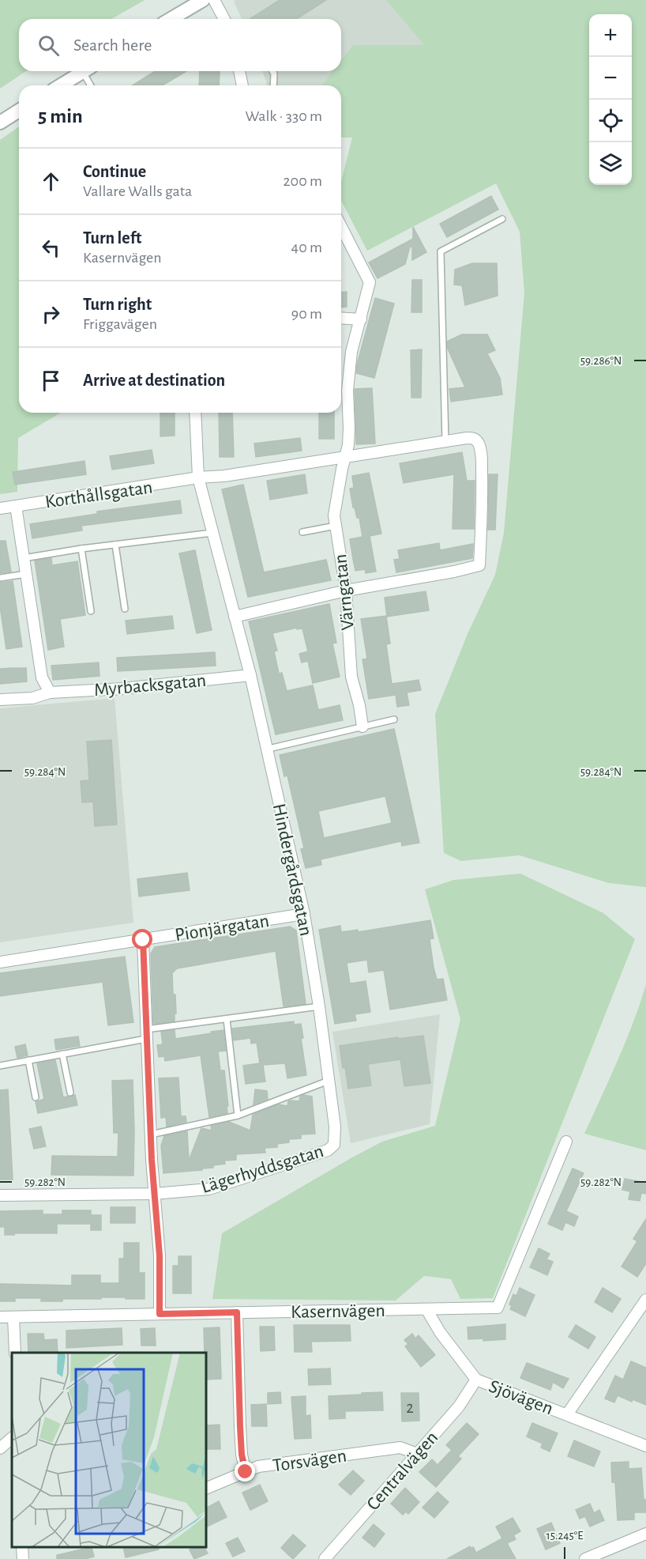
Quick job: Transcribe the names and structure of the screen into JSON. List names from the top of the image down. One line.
{"streets":{"street":["Korthållsgatan","Värngatan","Myrbacksgatan","Hindergårdsgatan","Pionjärgatan","Lägerhyddsgatan","Kasernvägen","Sjövägen","Torsvägen","Centralvägen"]},"crossings":[["Korthållsgatan","Hindergårdsgatan"],["Myrbacksgatan","Hindergårdsgatan"],["Hindergårdsgatan","Pionjärgatan"],["Hindergårdsgatan","Lägerhyddsgatan"],["Kasernvägen","Sjövägen"],["Sjövägen","Centralvägen"],["Torsvägen","Centralvägen"]],"house_numbers":["2"],"page":{"map_buttons":["+","−"],"search":"Search here","heading":["5 min","Walk · 330 m"],"list":[["Continue","Vallare Walls gata","200 m"],["Turn left","Kasernvägen","40 m"],["Turn right","Friggavägen","90 m"],"Arrive at destination"]},"coordinates":["59.286°N","59.284°N","59.282°N","15.245°E"]}
